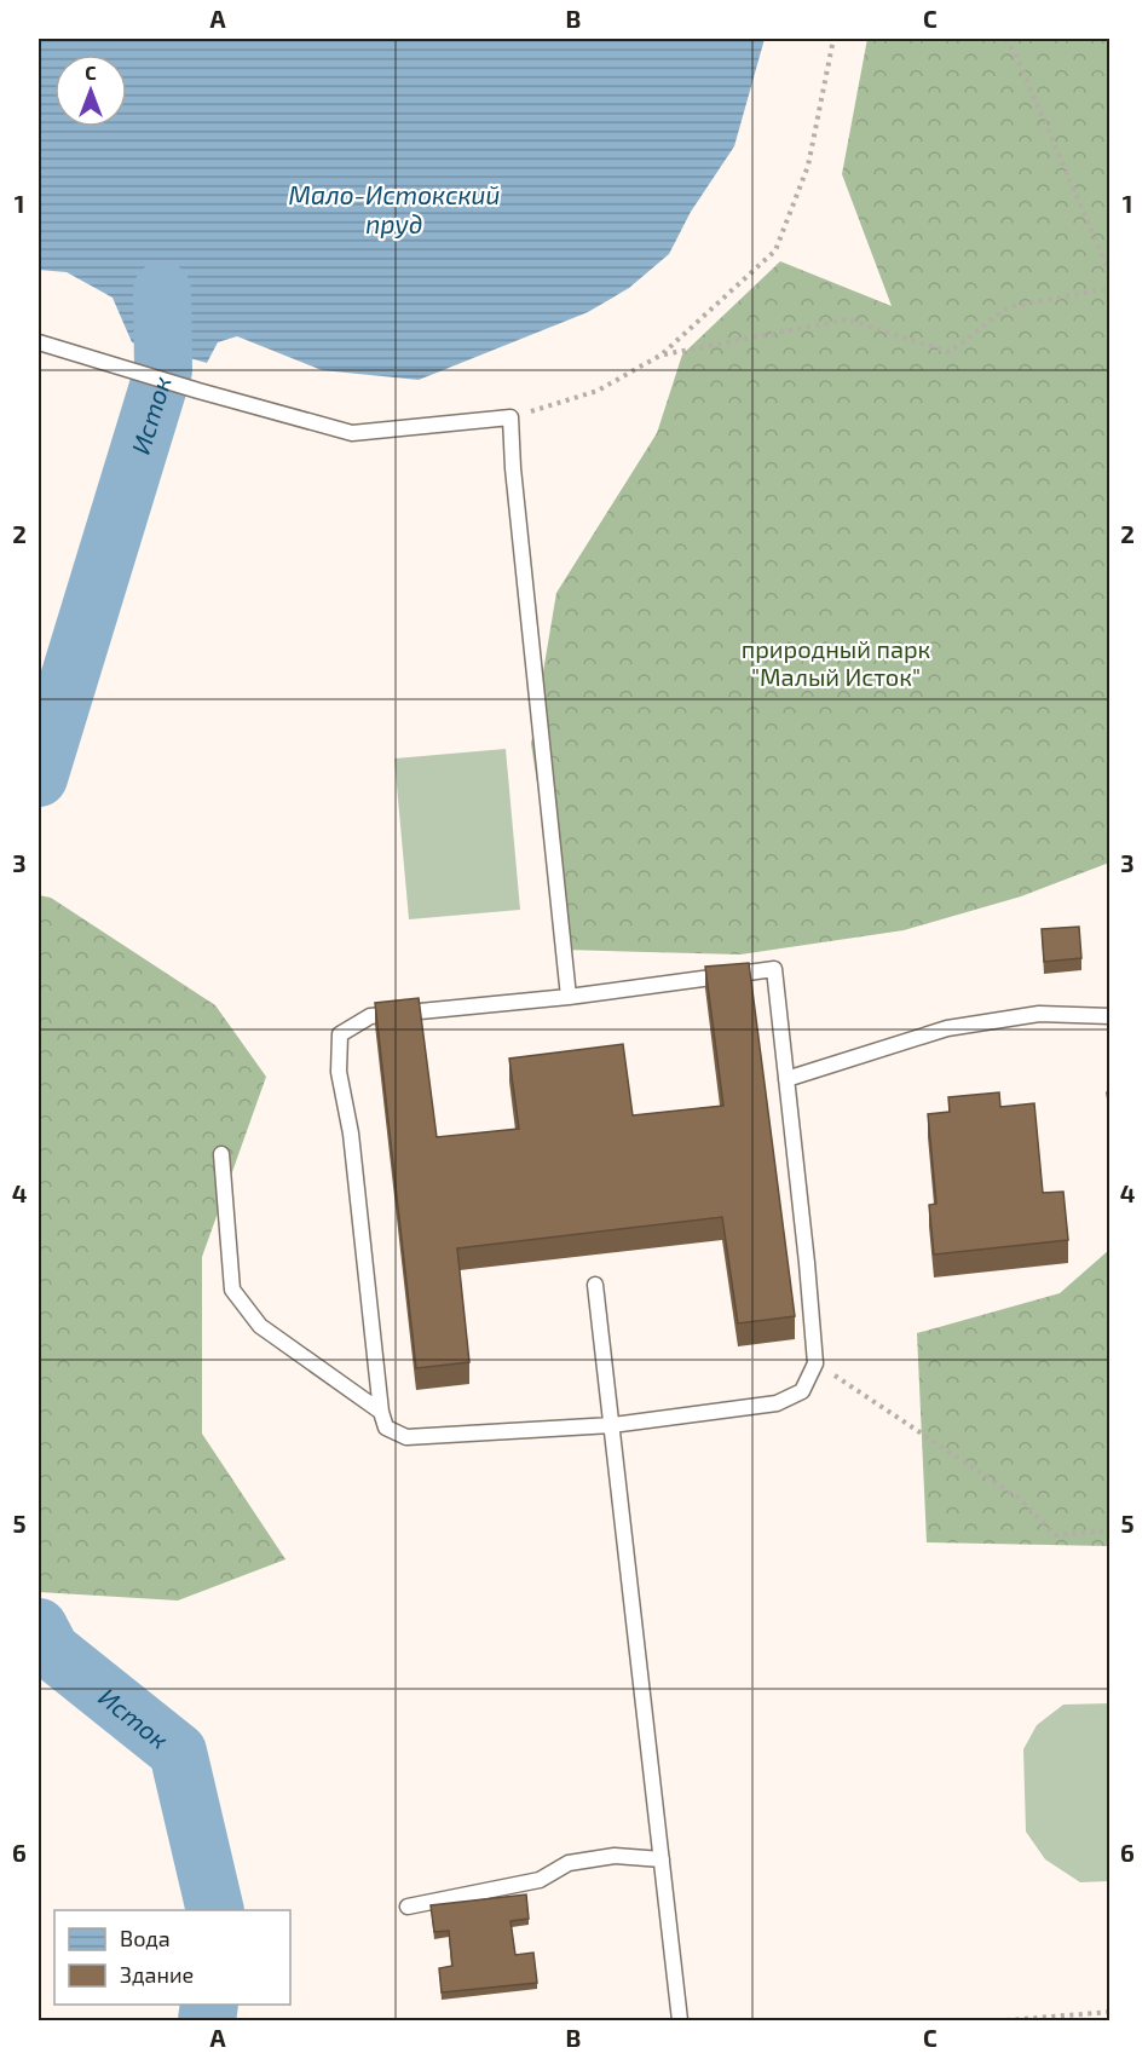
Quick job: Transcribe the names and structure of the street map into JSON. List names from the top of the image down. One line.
{"water":["Мало-Истокский пруд","Исток"],"parks":["природный парк \"Малый Исток\""],"legend":["Вода","Здание"],"north":"top","grid":{"columns":["A","B","C"],"rows":["1","2","3","4","5","6"]}}
